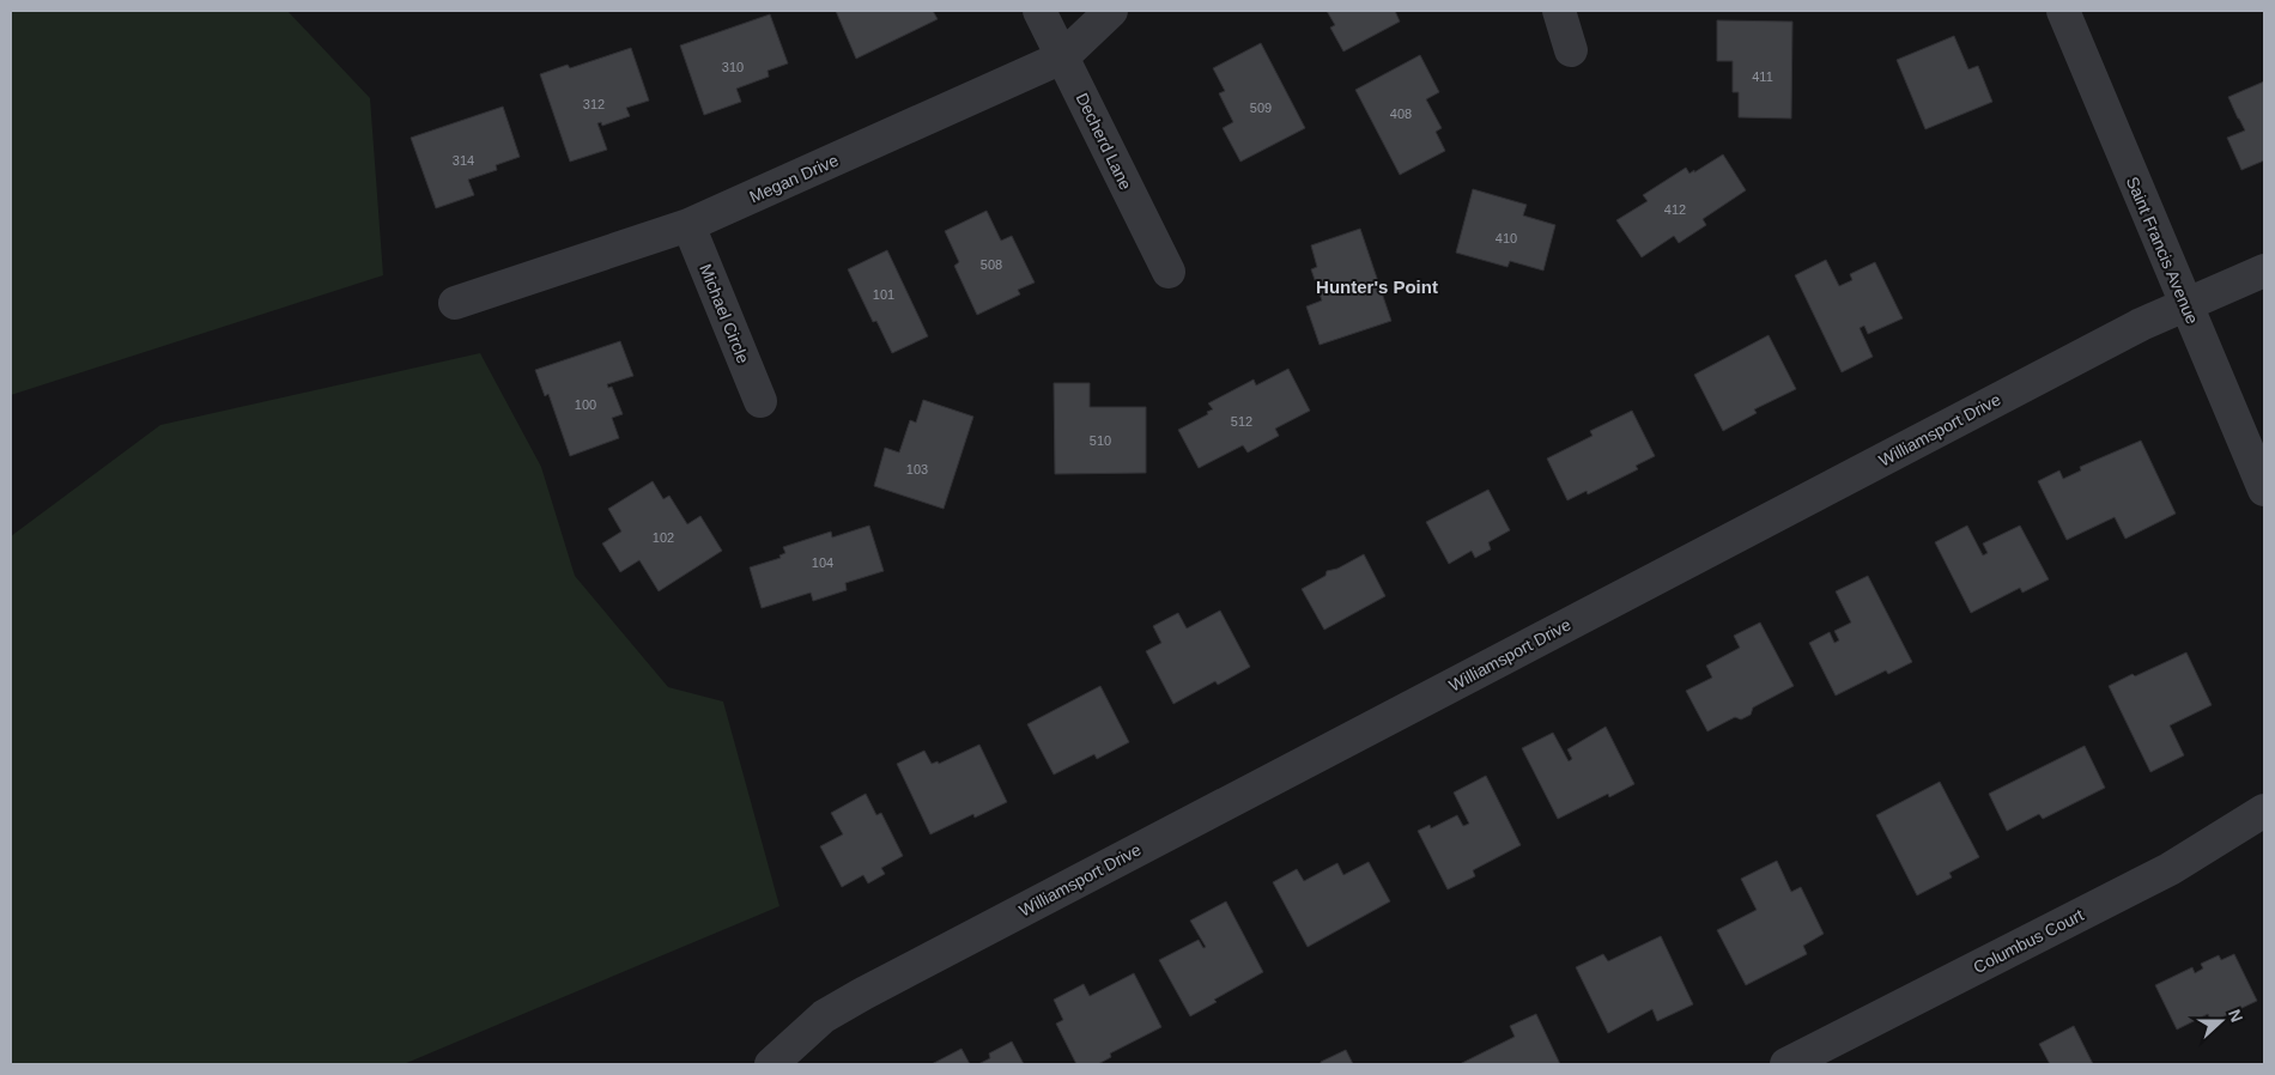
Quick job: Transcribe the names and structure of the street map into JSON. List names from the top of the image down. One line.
{"streets":{"street":["Decherd Lane","Megan Drive","Saint Francis Avenue","Michael Circle","Williamsport Drive","Columbus Court"]},"crossings":[["Decherd Lane","Megan Drive"],["Megan Drive","Michael Circle"],["Saint Francis Avenue","Williamsport Drive"]],"districts":["Hunter's Point"],"house_numbers":["310","411","312","509","408","314","412","410","508","101","100","512","510","103","102","104"],"north":"right"}
